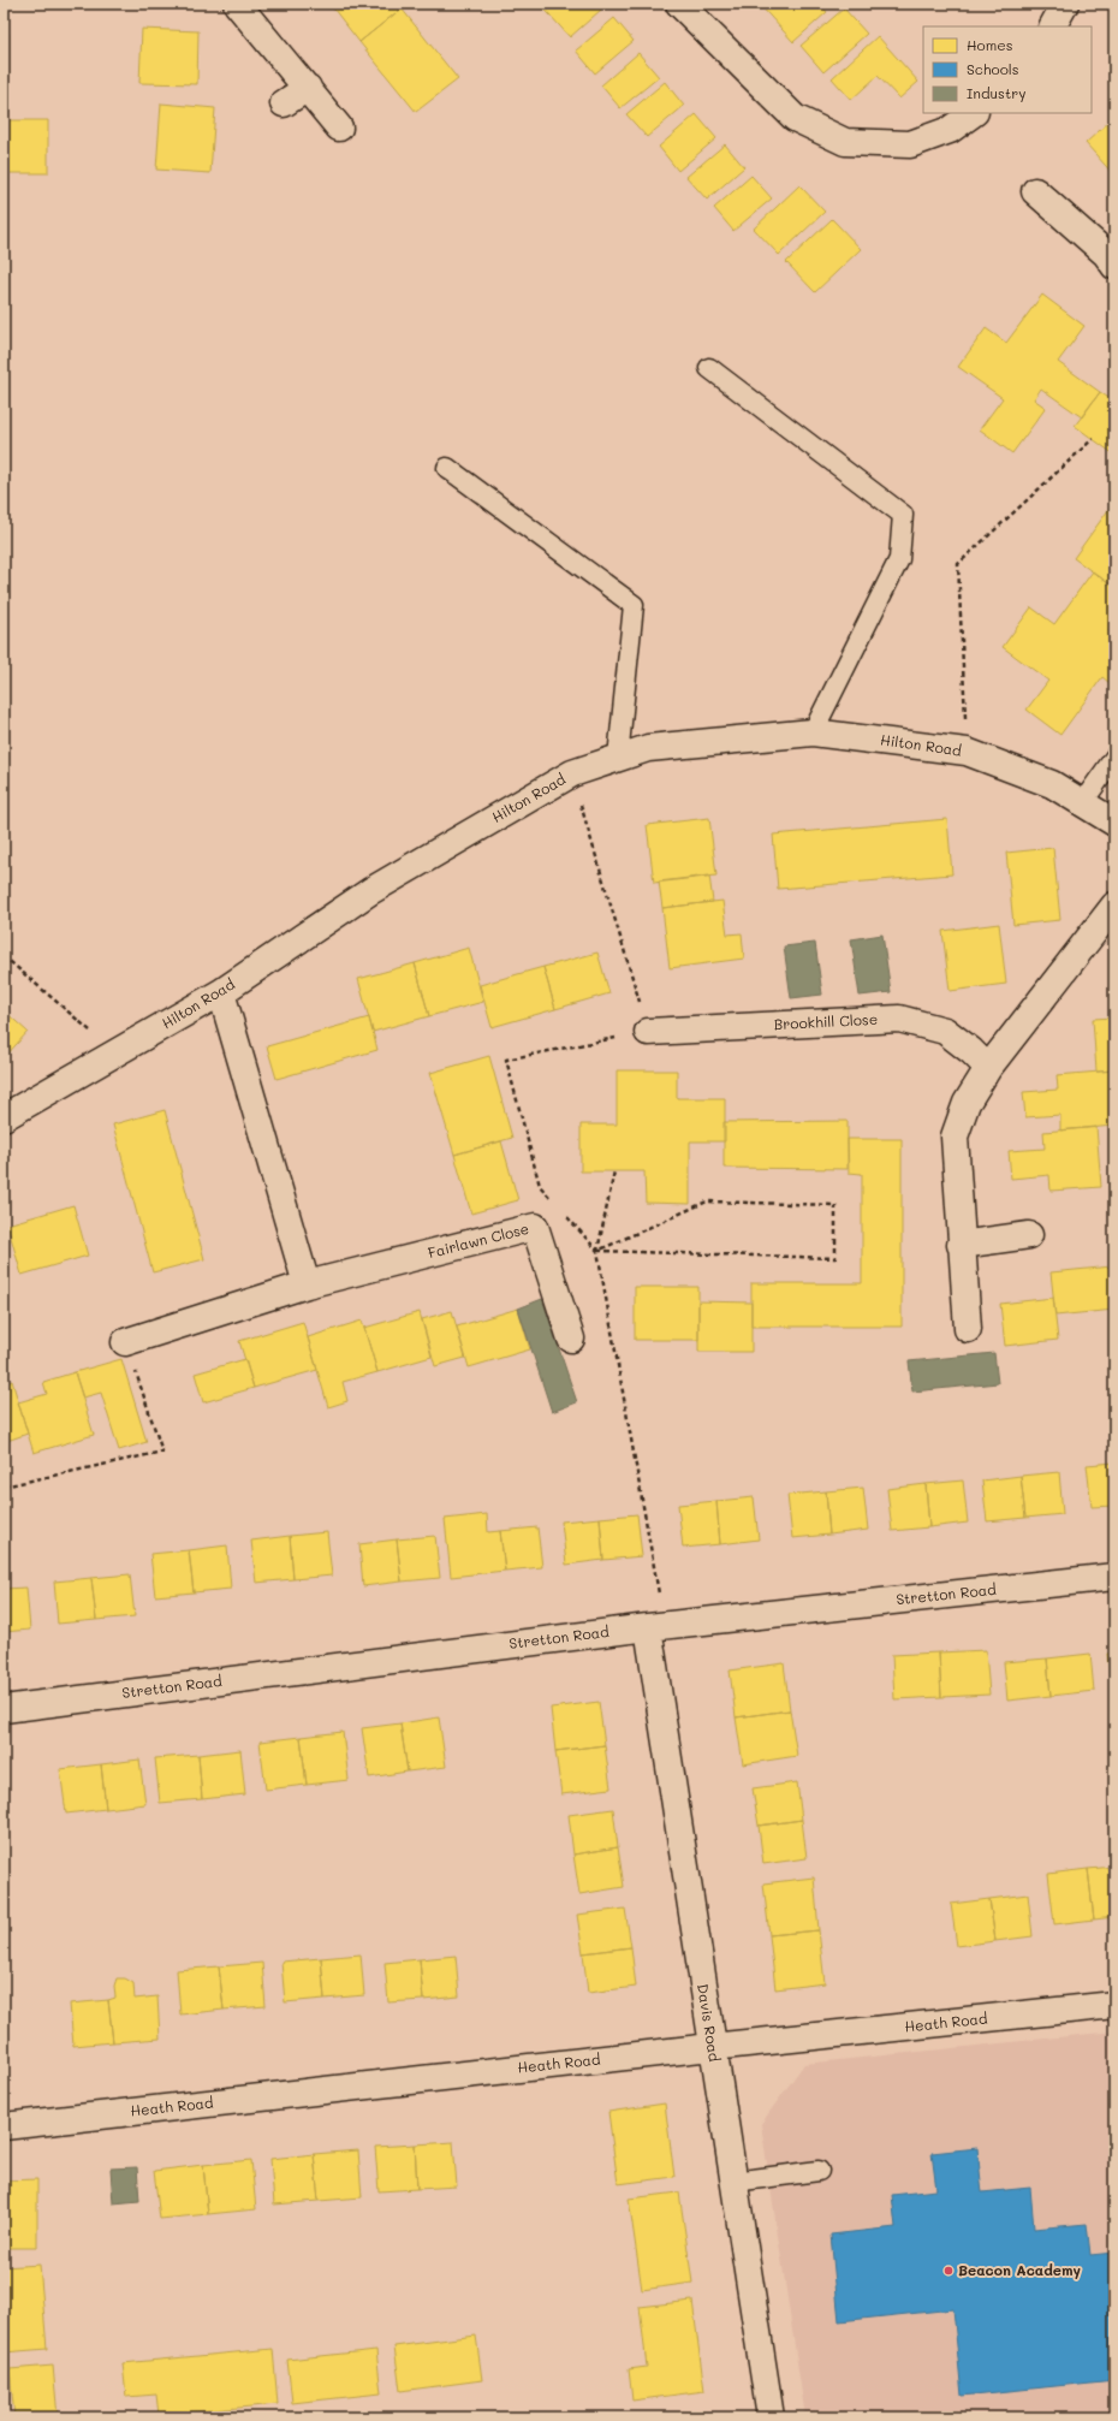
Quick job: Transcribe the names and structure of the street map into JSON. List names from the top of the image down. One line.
{"streets":{"street":["Hilton Road","Brookhill Close","Fairlawn Close","Stretton Road","Davis Road","Heath Road"]},"crossings":[["Stretton Road","Davis Road"],["Davis Road","Heath Road"]],"places":["Beacon Academy"],"legend":["Homes","Schools","Industry"]}
